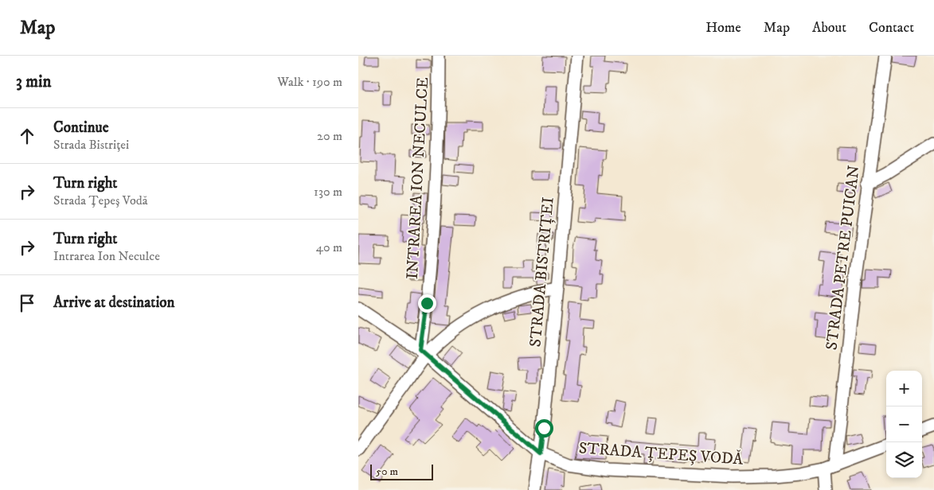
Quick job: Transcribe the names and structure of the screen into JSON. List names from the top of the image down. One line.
{"streets":{"street":["INTRAREA ION NECULCE","STRADA PETRE PUICAN","STRADA BISTRIȚEI","STRADA ȚEPEȘ VODĂ"]},"crossings":[["INTRAREA ION NECULCE","STRADA ȚEPEȘ VODĂ"],["STRADA PETRE PUICAN","STRADA ȚEPEȘ VODĂ"],["STRADA BISTRIȚEI","STRADA ȚEPEȘ VODĂ"]],"scale_bar":"50 m","page":{"header":"Map","nav":["Home","Map","About","Contact"],"heading":["3 min","Walk · 190 m"],"list":[["Continue","Strada Bistriței","20 m"],["Turn right","Strada Țepeș Vodă","130 m"],["Turn right","Intrarea Ion Neculce","40 m"],"Arrive at destination"],"map_buttons":["+","−"],"scale":"50 m"}}
